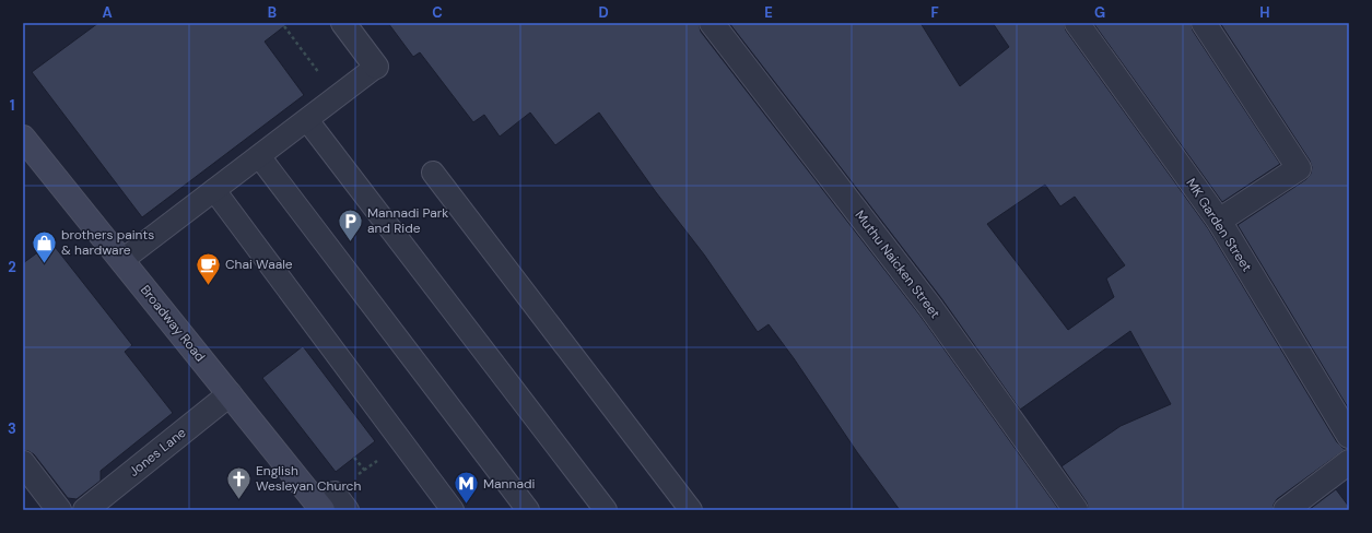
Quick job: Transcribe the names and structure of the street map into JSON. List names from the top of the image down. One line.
{"streets":{"main road":["Broadway Road"],"street":["MK Garden Street","Muthu Naicken Street","Jones Lane"]},"crossings":[["Broadway Road","Jones Lane"]],"places":{"parking":["Mannadi Park and Ride"],"shop":["brothers paints & hardware"],"cafe":["Chai Waale"],"church":["English Wesleyan Church"],"metro station":["Mannadi"]},"grid":{"columns":["A","B","C","D","E","F","G","H"],"rows":["1","2","3"]}}
